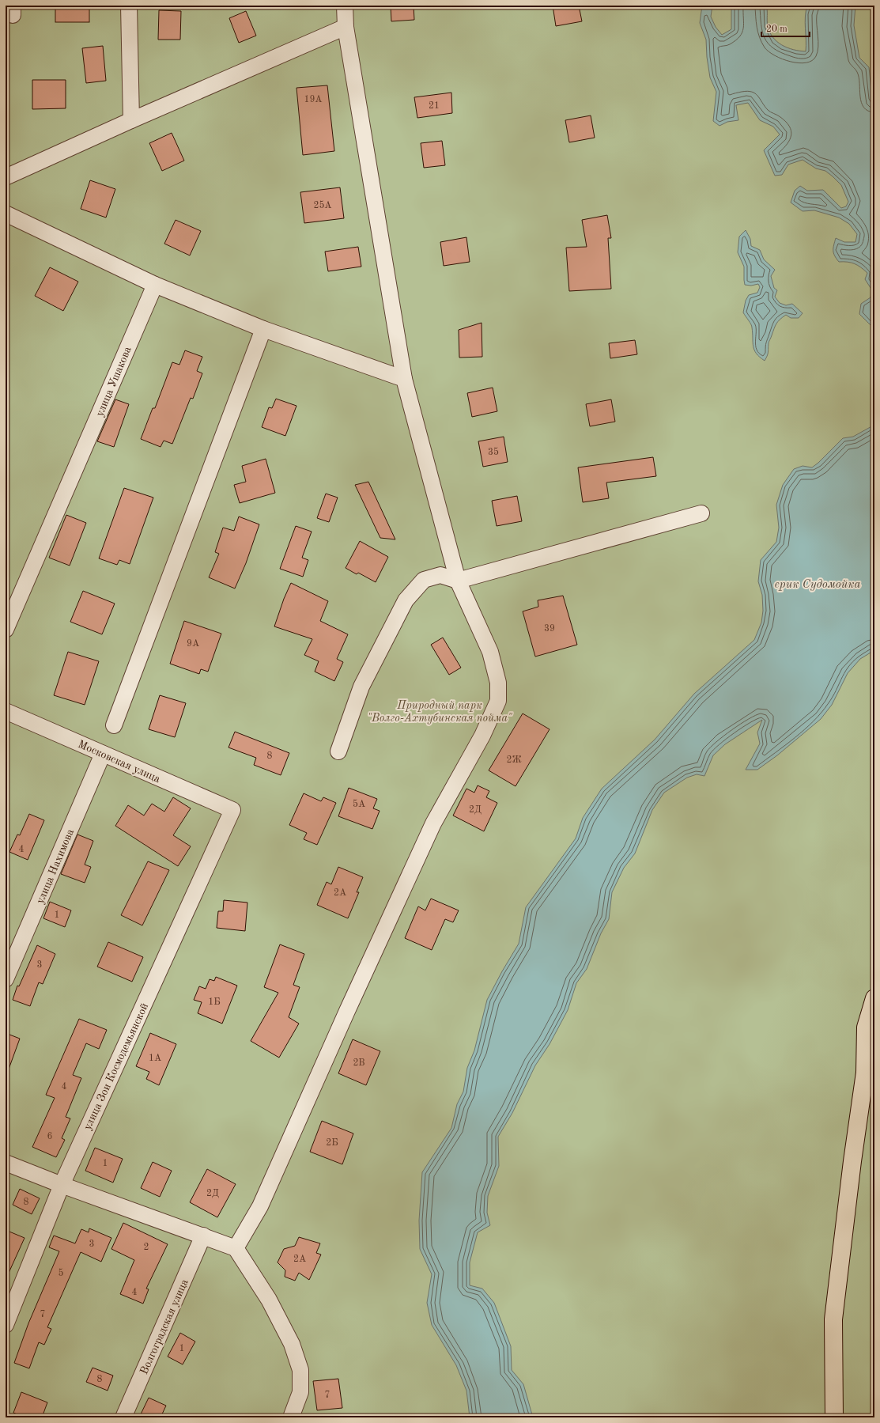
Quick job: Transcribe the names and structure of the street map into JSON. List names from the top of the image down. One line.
{"streets":{"street":["улица Ушакова","Московская улица","улица Нахимова","улица Зои Космодемьянской","Волгоградская улица"]},"crossings":[["Московская улица","улица Нахимова"],["Московская улица","улица Зои Космодемьянской"]],"water":["ерик Судомойка"],"parks":["Природный парк \"Волго-Ахтубинская пойма\""],"house_numbers":["19А","21","25А","35","39","9А","8","2Ж","5А","2Д","4","2А","1","3","1Б","1А","2В","4","6","2Б","1","2Д","8","3","2","2А","5","4","7","1","8","7"],"scale_bar":"20 m"}
